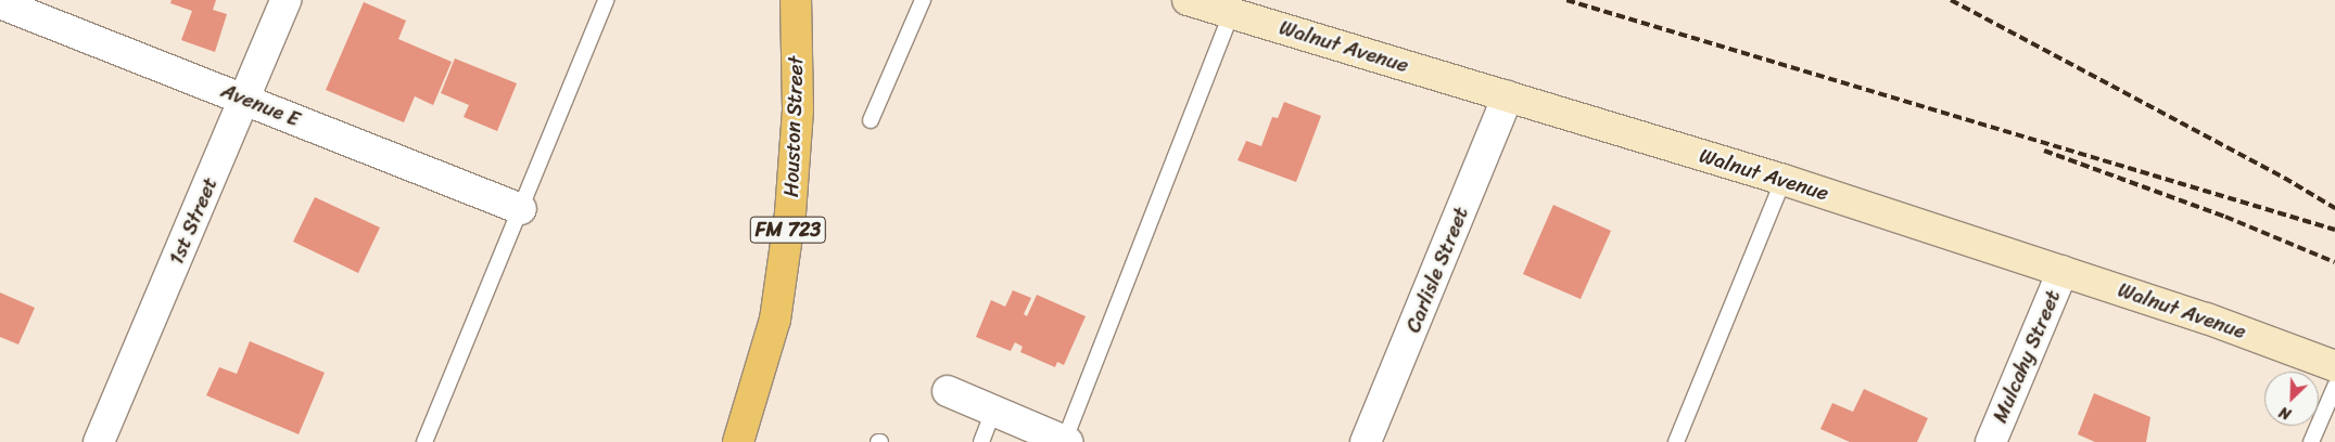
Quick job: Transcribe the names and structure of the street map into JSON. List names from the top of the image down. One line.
{"streets":{"main road":["Houston Street","FM 723"],"street":["Walnut Avenue","Avenue E","1st Street","Carlisle Street","Mulcahy Street"]},"crossings":[["Walnut Avenue","Carlisle Street"],["Walnut Avenue","Mulcahy Street"],["Avenue E","1st Street"]],"north":"bottom left"}
